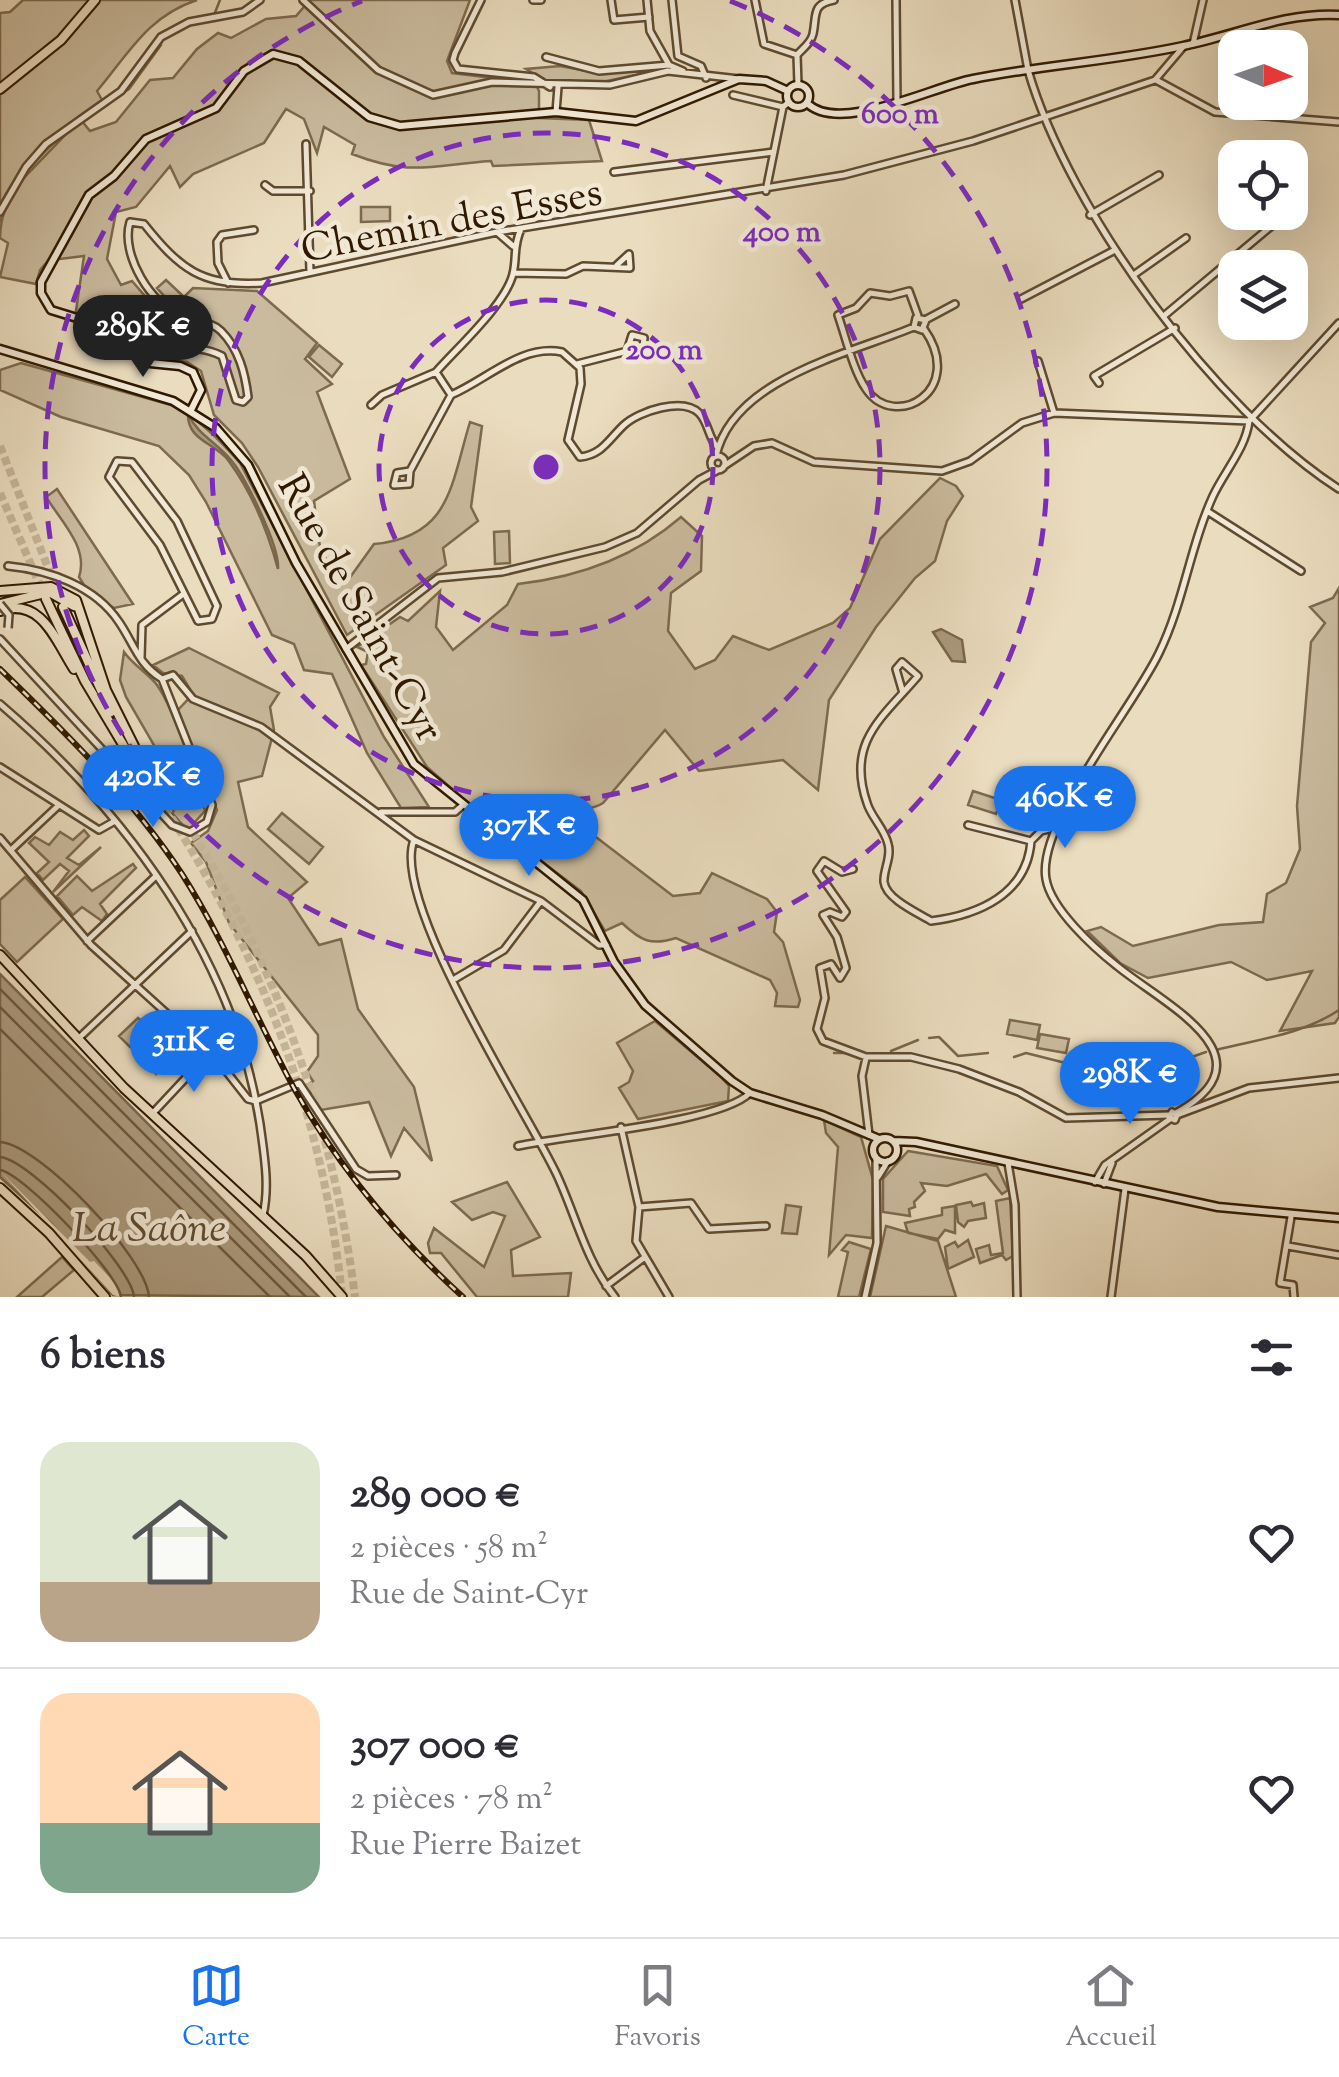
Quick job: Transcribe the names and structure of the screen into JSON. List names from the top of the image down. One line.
{"streets":{"main road":["Rue de Saint-Cyr"],"street":["Chemin des Esses"]},"water":["La Saône"],"north":"right","page":{"price":["289K €","420K €","460K €","307K €","311K €","298K €"],"heading":"6 biens","list":[{"name":"289 000 €","note":"2 pièces · 58 m² · Rue de Saint-Cyr"},{"name":"307 000 €","note":"2 pièces · 78 m² · Rue Pierre Baizet"}],"tabs":["Carte","Favoris","Accueil"]},"rings":["600 m","400 m","200 m"]}
